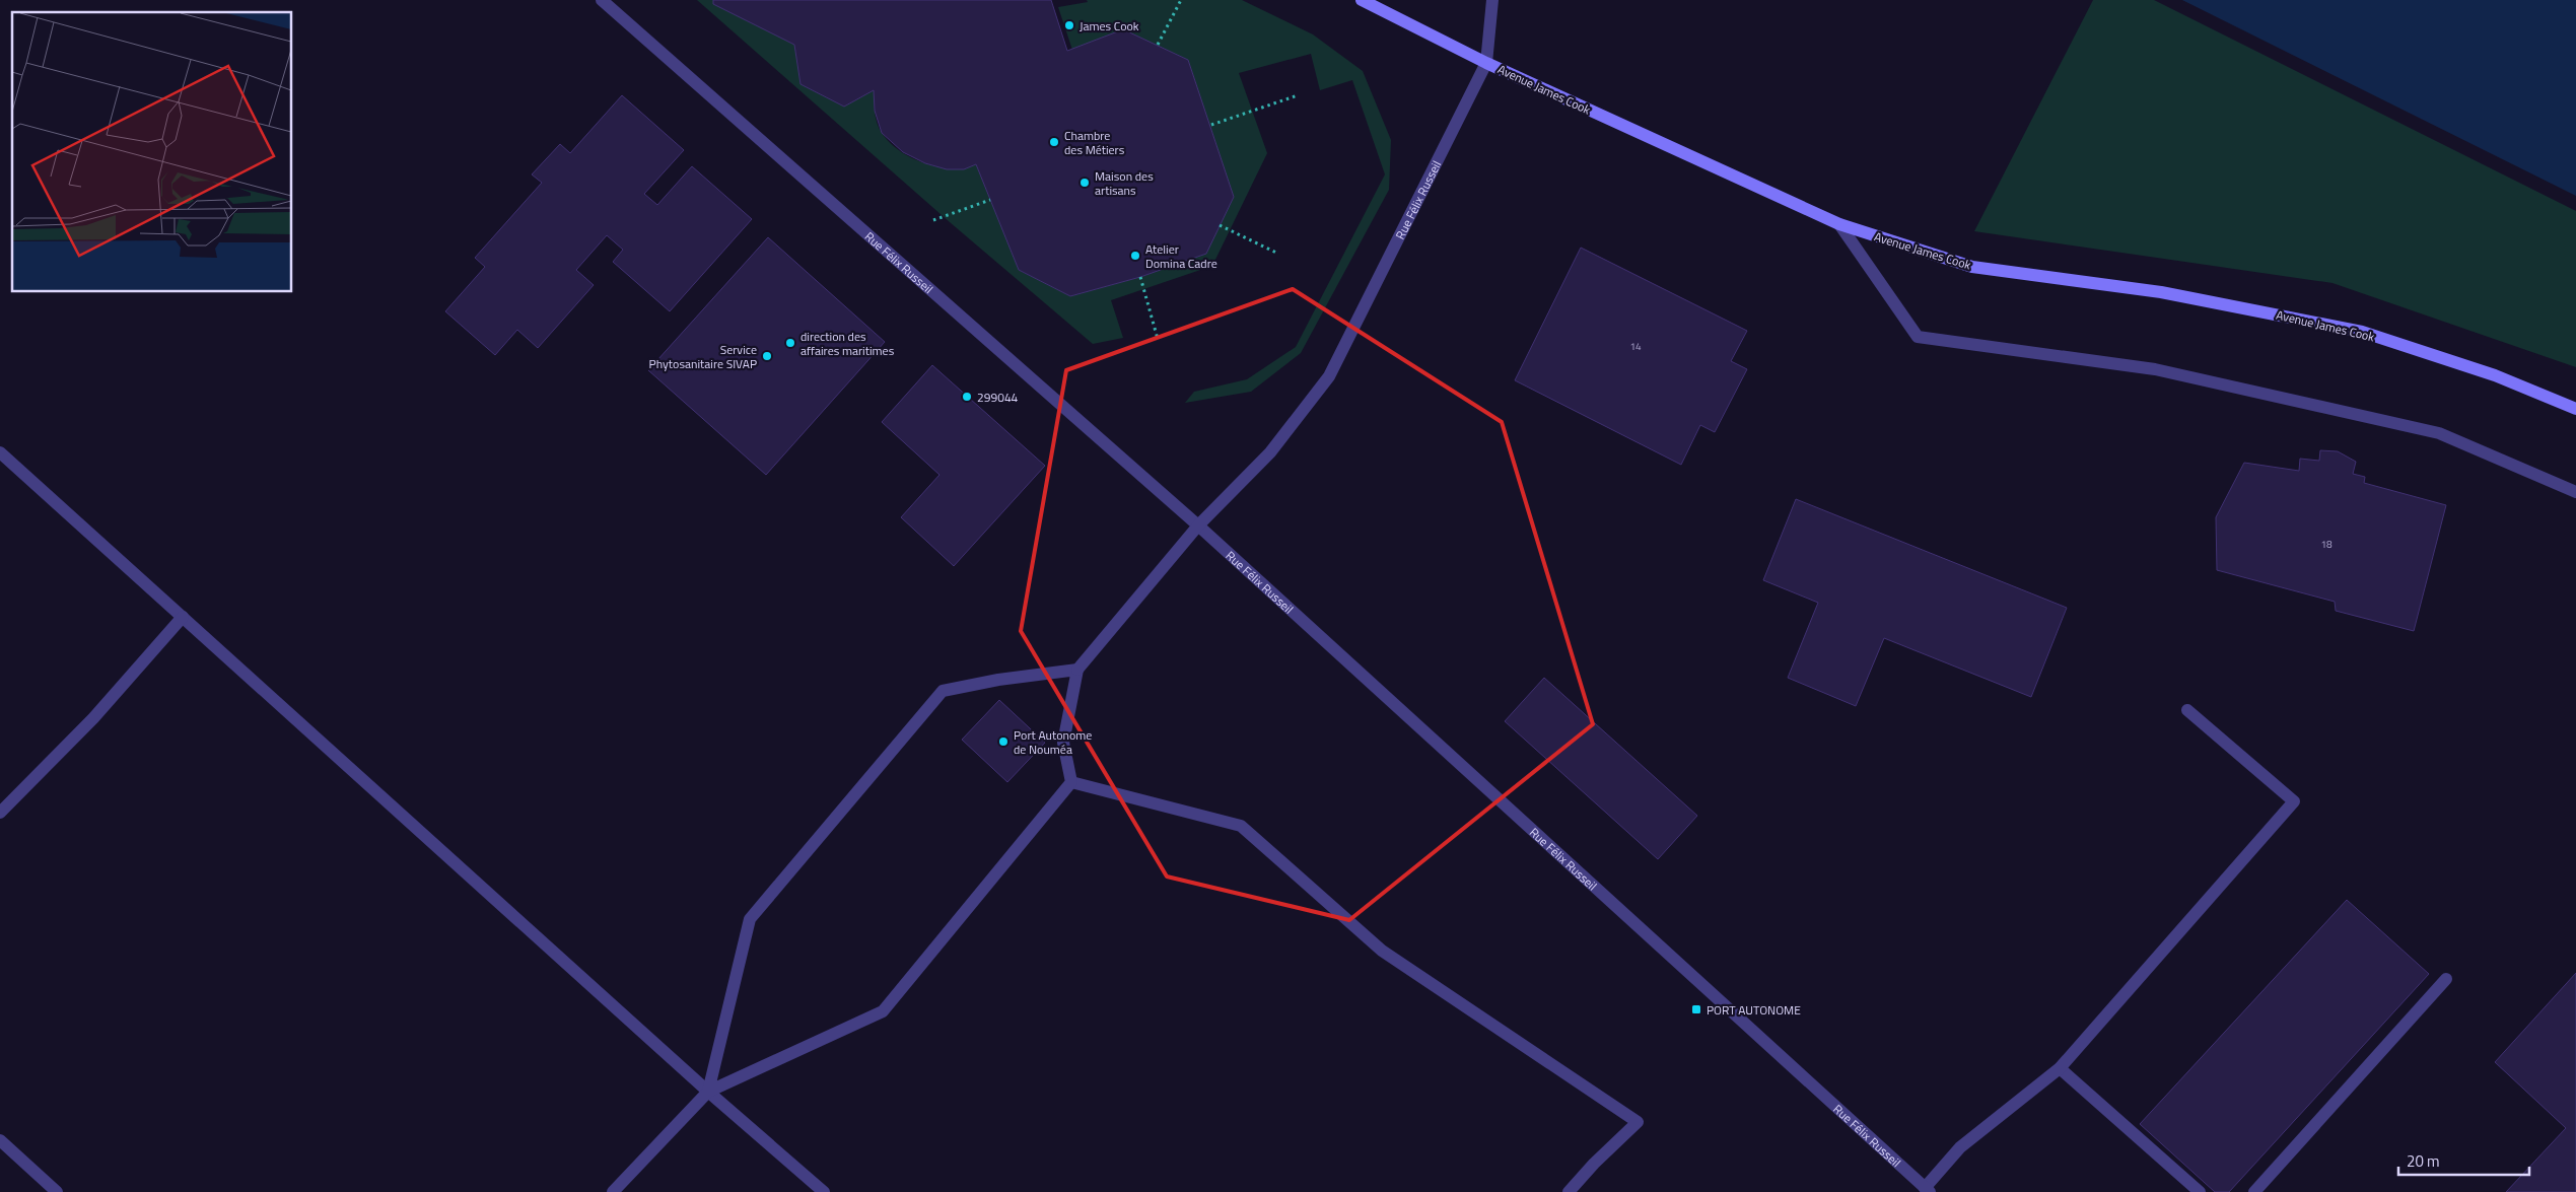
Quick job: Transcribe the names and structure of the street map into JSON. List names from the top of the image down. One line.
{"streets":{"main road":["Avenue James Cook"],"street":["Rue Félix Russeil"]},"crossings":[["Avenue James Cook","Rue Félix Russeil"]],"places":{"other":["James Cook","Chambre des Métiers","Maison des artisans","Atelier Domina Cadre","direction des affaires maritimes","Service Phytosanitaire SIVAP","299044","Port Autonome de Nouméa"],"transit":["PORT AUTONOME"]},"house_numbers":["14","18"],"scale_bar":"20 m"}
